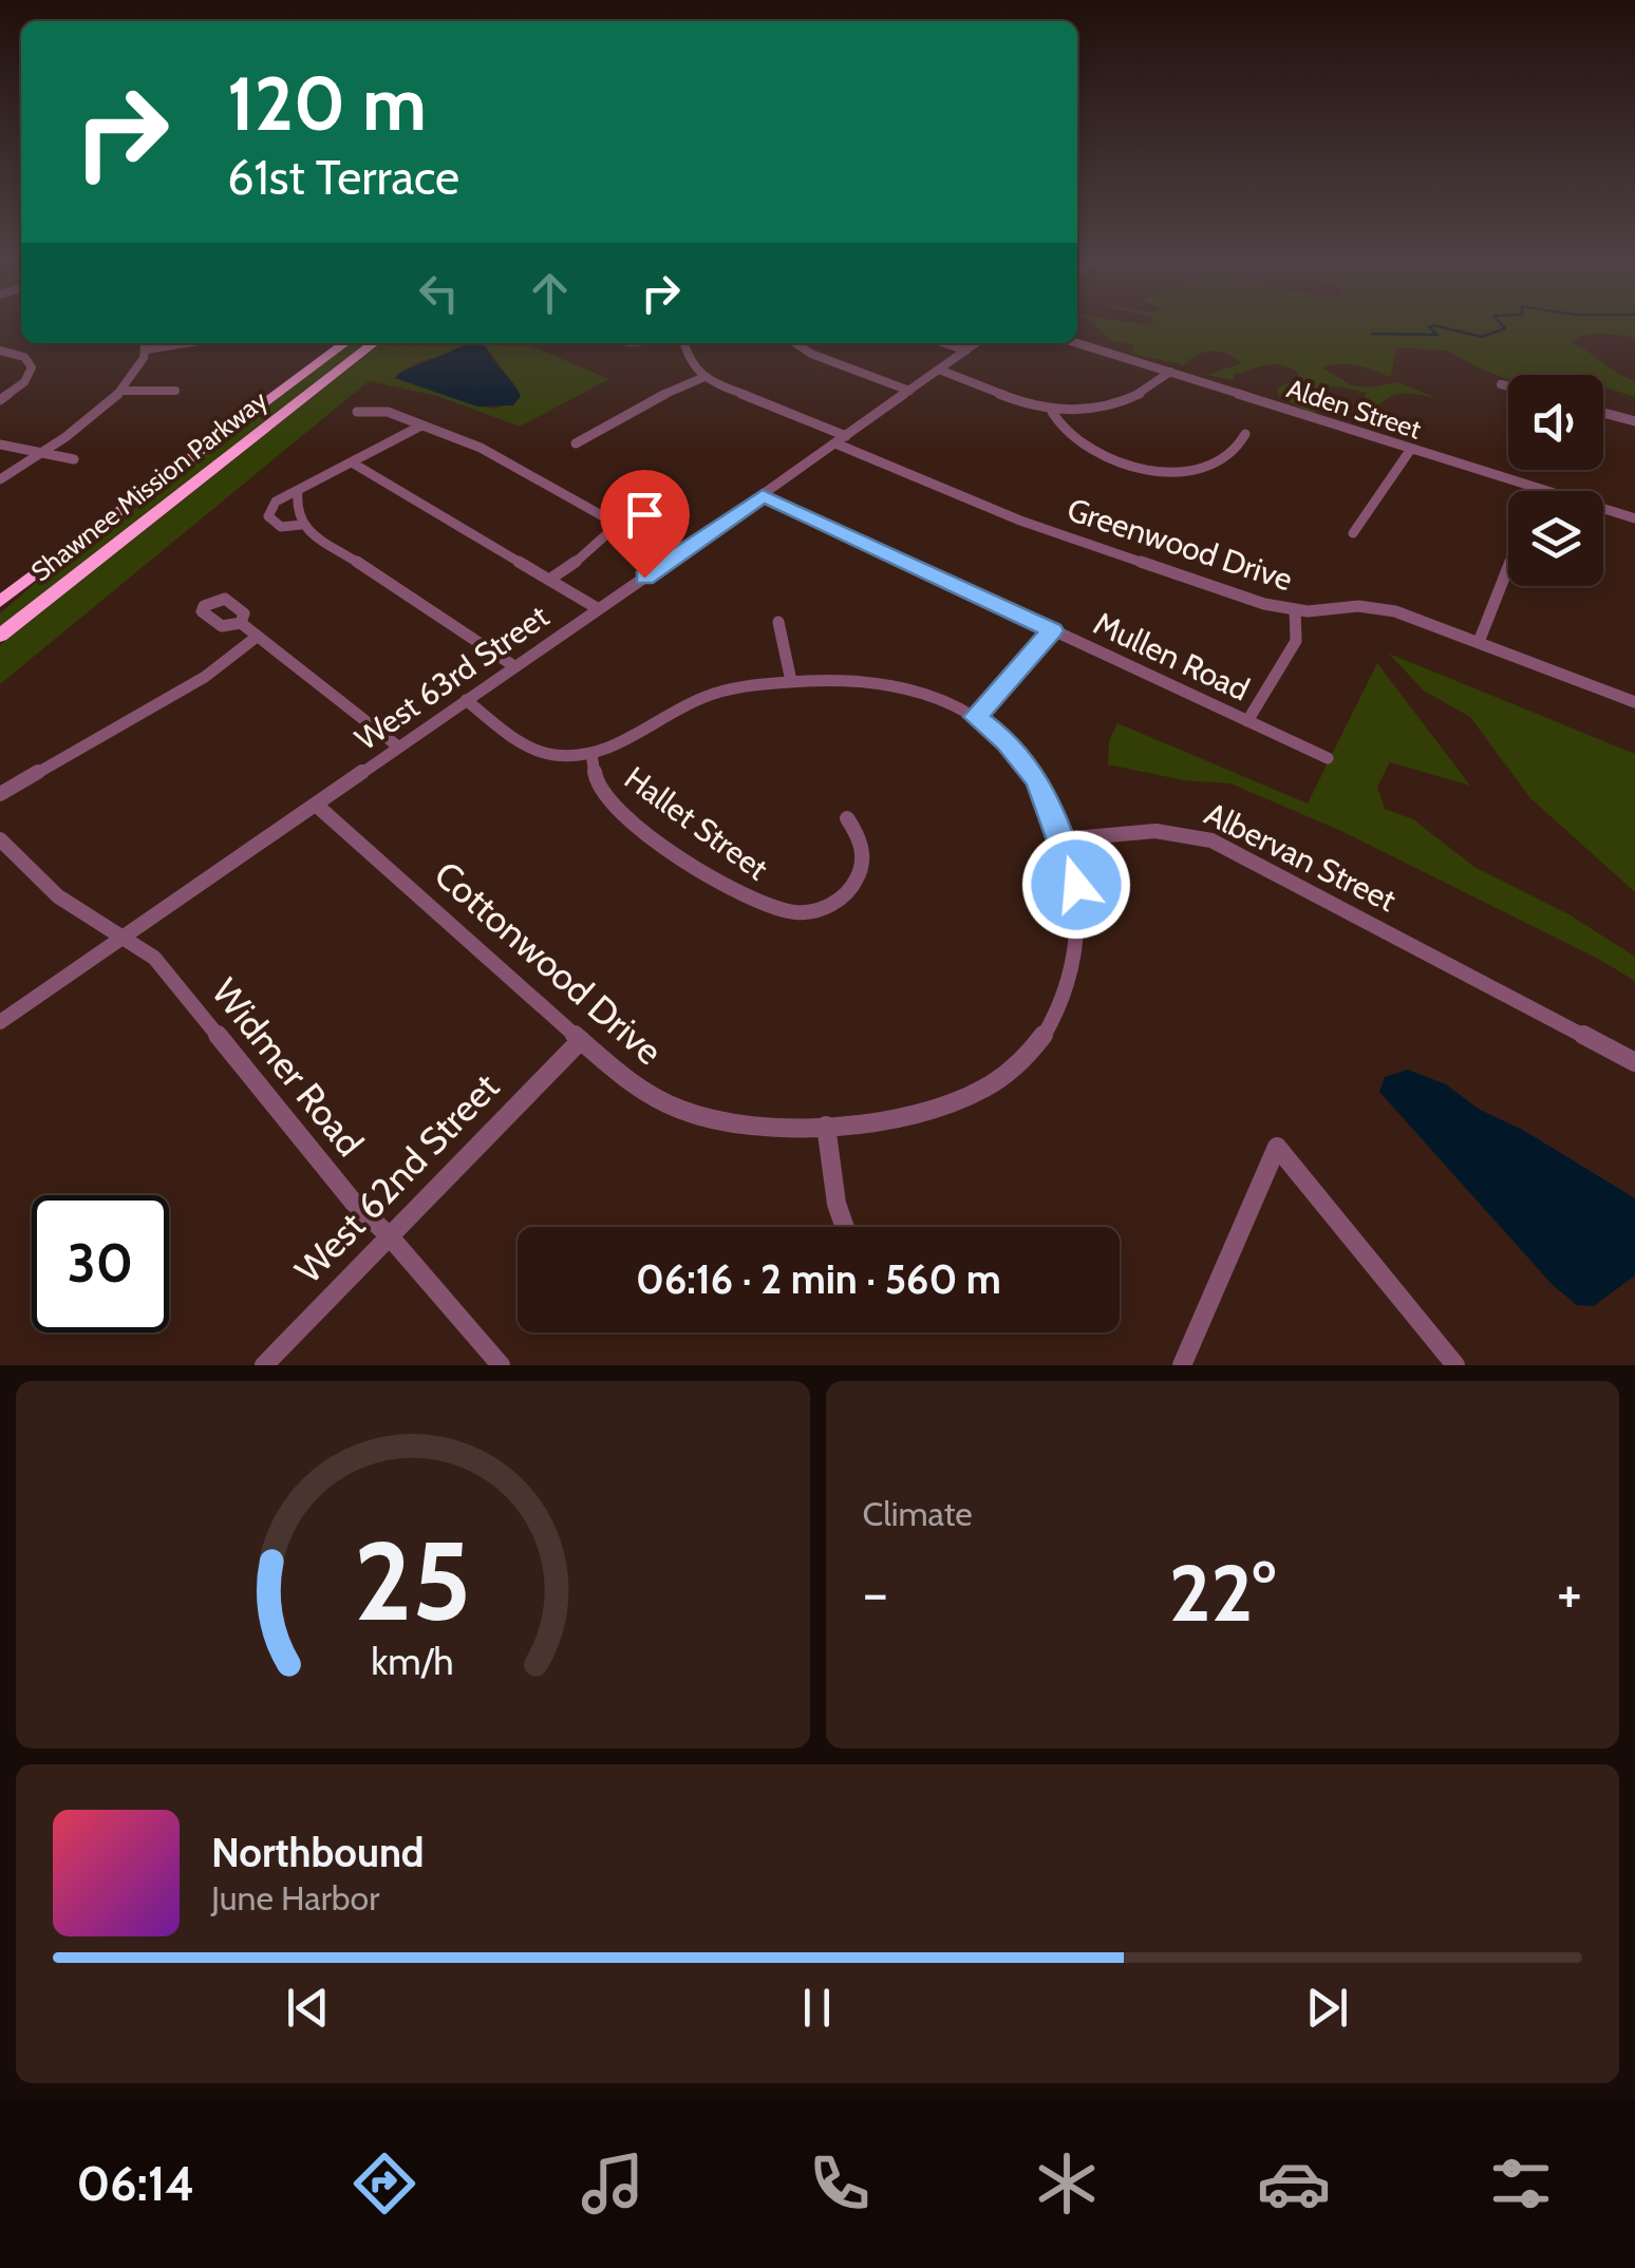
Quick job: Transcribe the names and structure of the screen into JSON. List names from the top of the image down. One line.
{"streets":{"highway":["Shawnee Mission Parkway"],"street":["Alden Street","Greenwood Drive","Mullen Road","West 63rd Street","Hallet Street","Albervan Street","Cottonwood Drive","Widmer Road","West 62nd Street"]},"crossings":[["Greenwood Drive","West 63rd Street"],["Mullen Road","West 63rd Street"],["West 63rd Street","Hallet Street"],["West 63rd Street","Cottonwood Drive"],["West 63rd Street","Widmer Road"],["Albervan Street","Cottonwood Drive"],["Cottonwood Drive","West 62nd Street"],["Widmer Road","West 62nd Street"]],"page":{"turn":["120 m","61st Terrace"],"limit":"30","trip":"06:16 · 2 min · 560 m","tile":"Climate","heat":["−","22°","+"],"song":["Northbound","June Harbor"],"tabs":"06:14","gauge":["25","km/h"]}}
